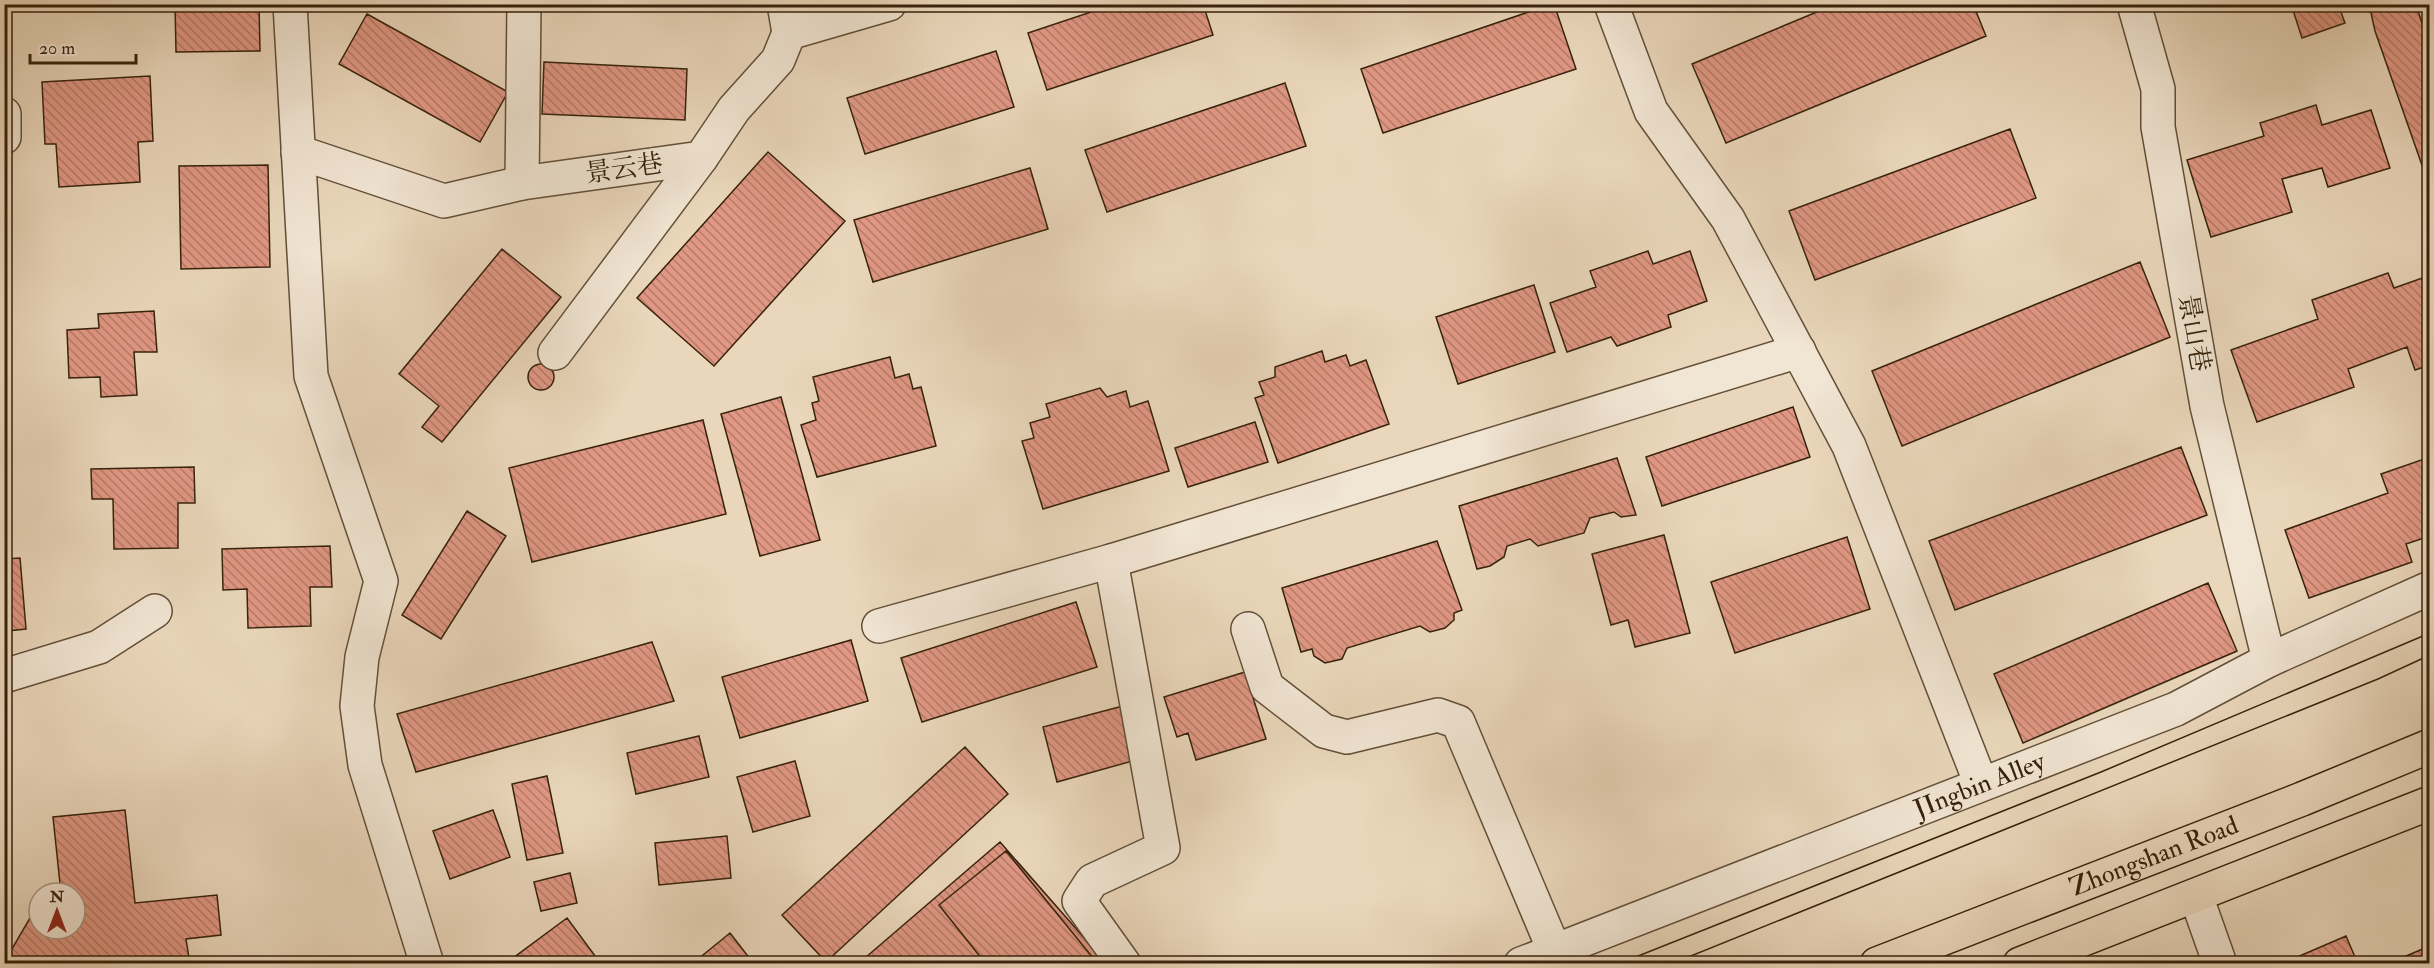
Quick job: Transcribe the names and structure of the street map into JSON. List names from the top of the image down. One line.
{"streets":{"highway":["Zhongshan Road"],"street":["景云巷","景山巷","JIngbin Alley"]},"crossings":[["景山巷","JIngbin Alley"]],"scale_bar":"20 m","north":"top"}
